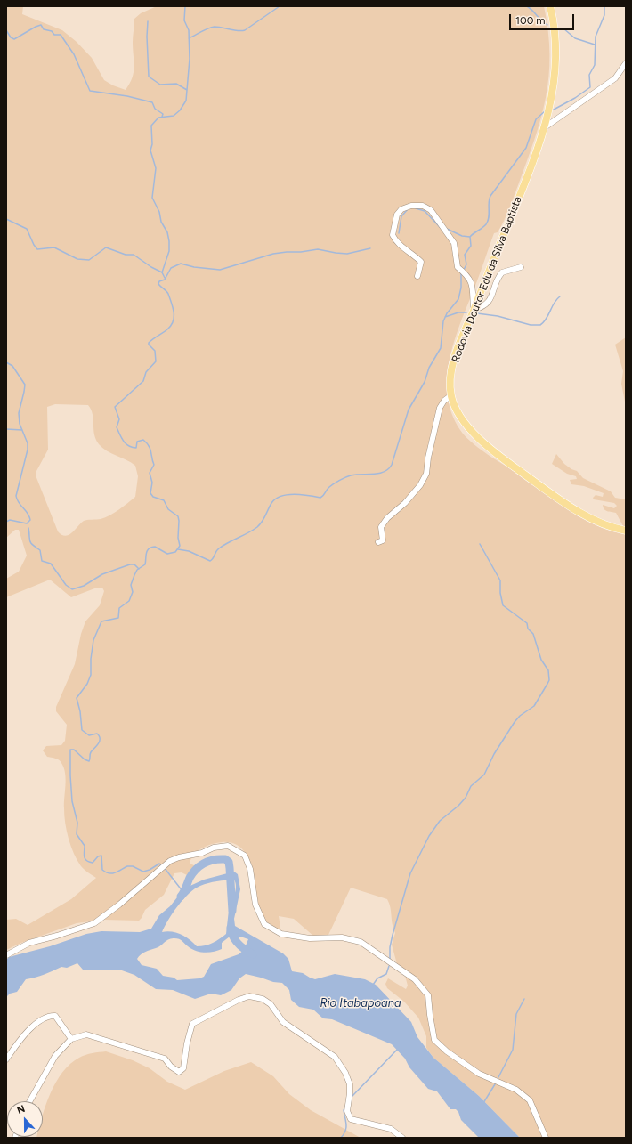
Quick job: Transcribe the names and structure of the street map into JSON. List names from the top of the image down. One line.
{"streets":{"main road":["Rodovia Doutor Edu da Silva Baptista"]},"water":["Rio Itabapoana"],"scale_bar":"100 m","north":"top"}
